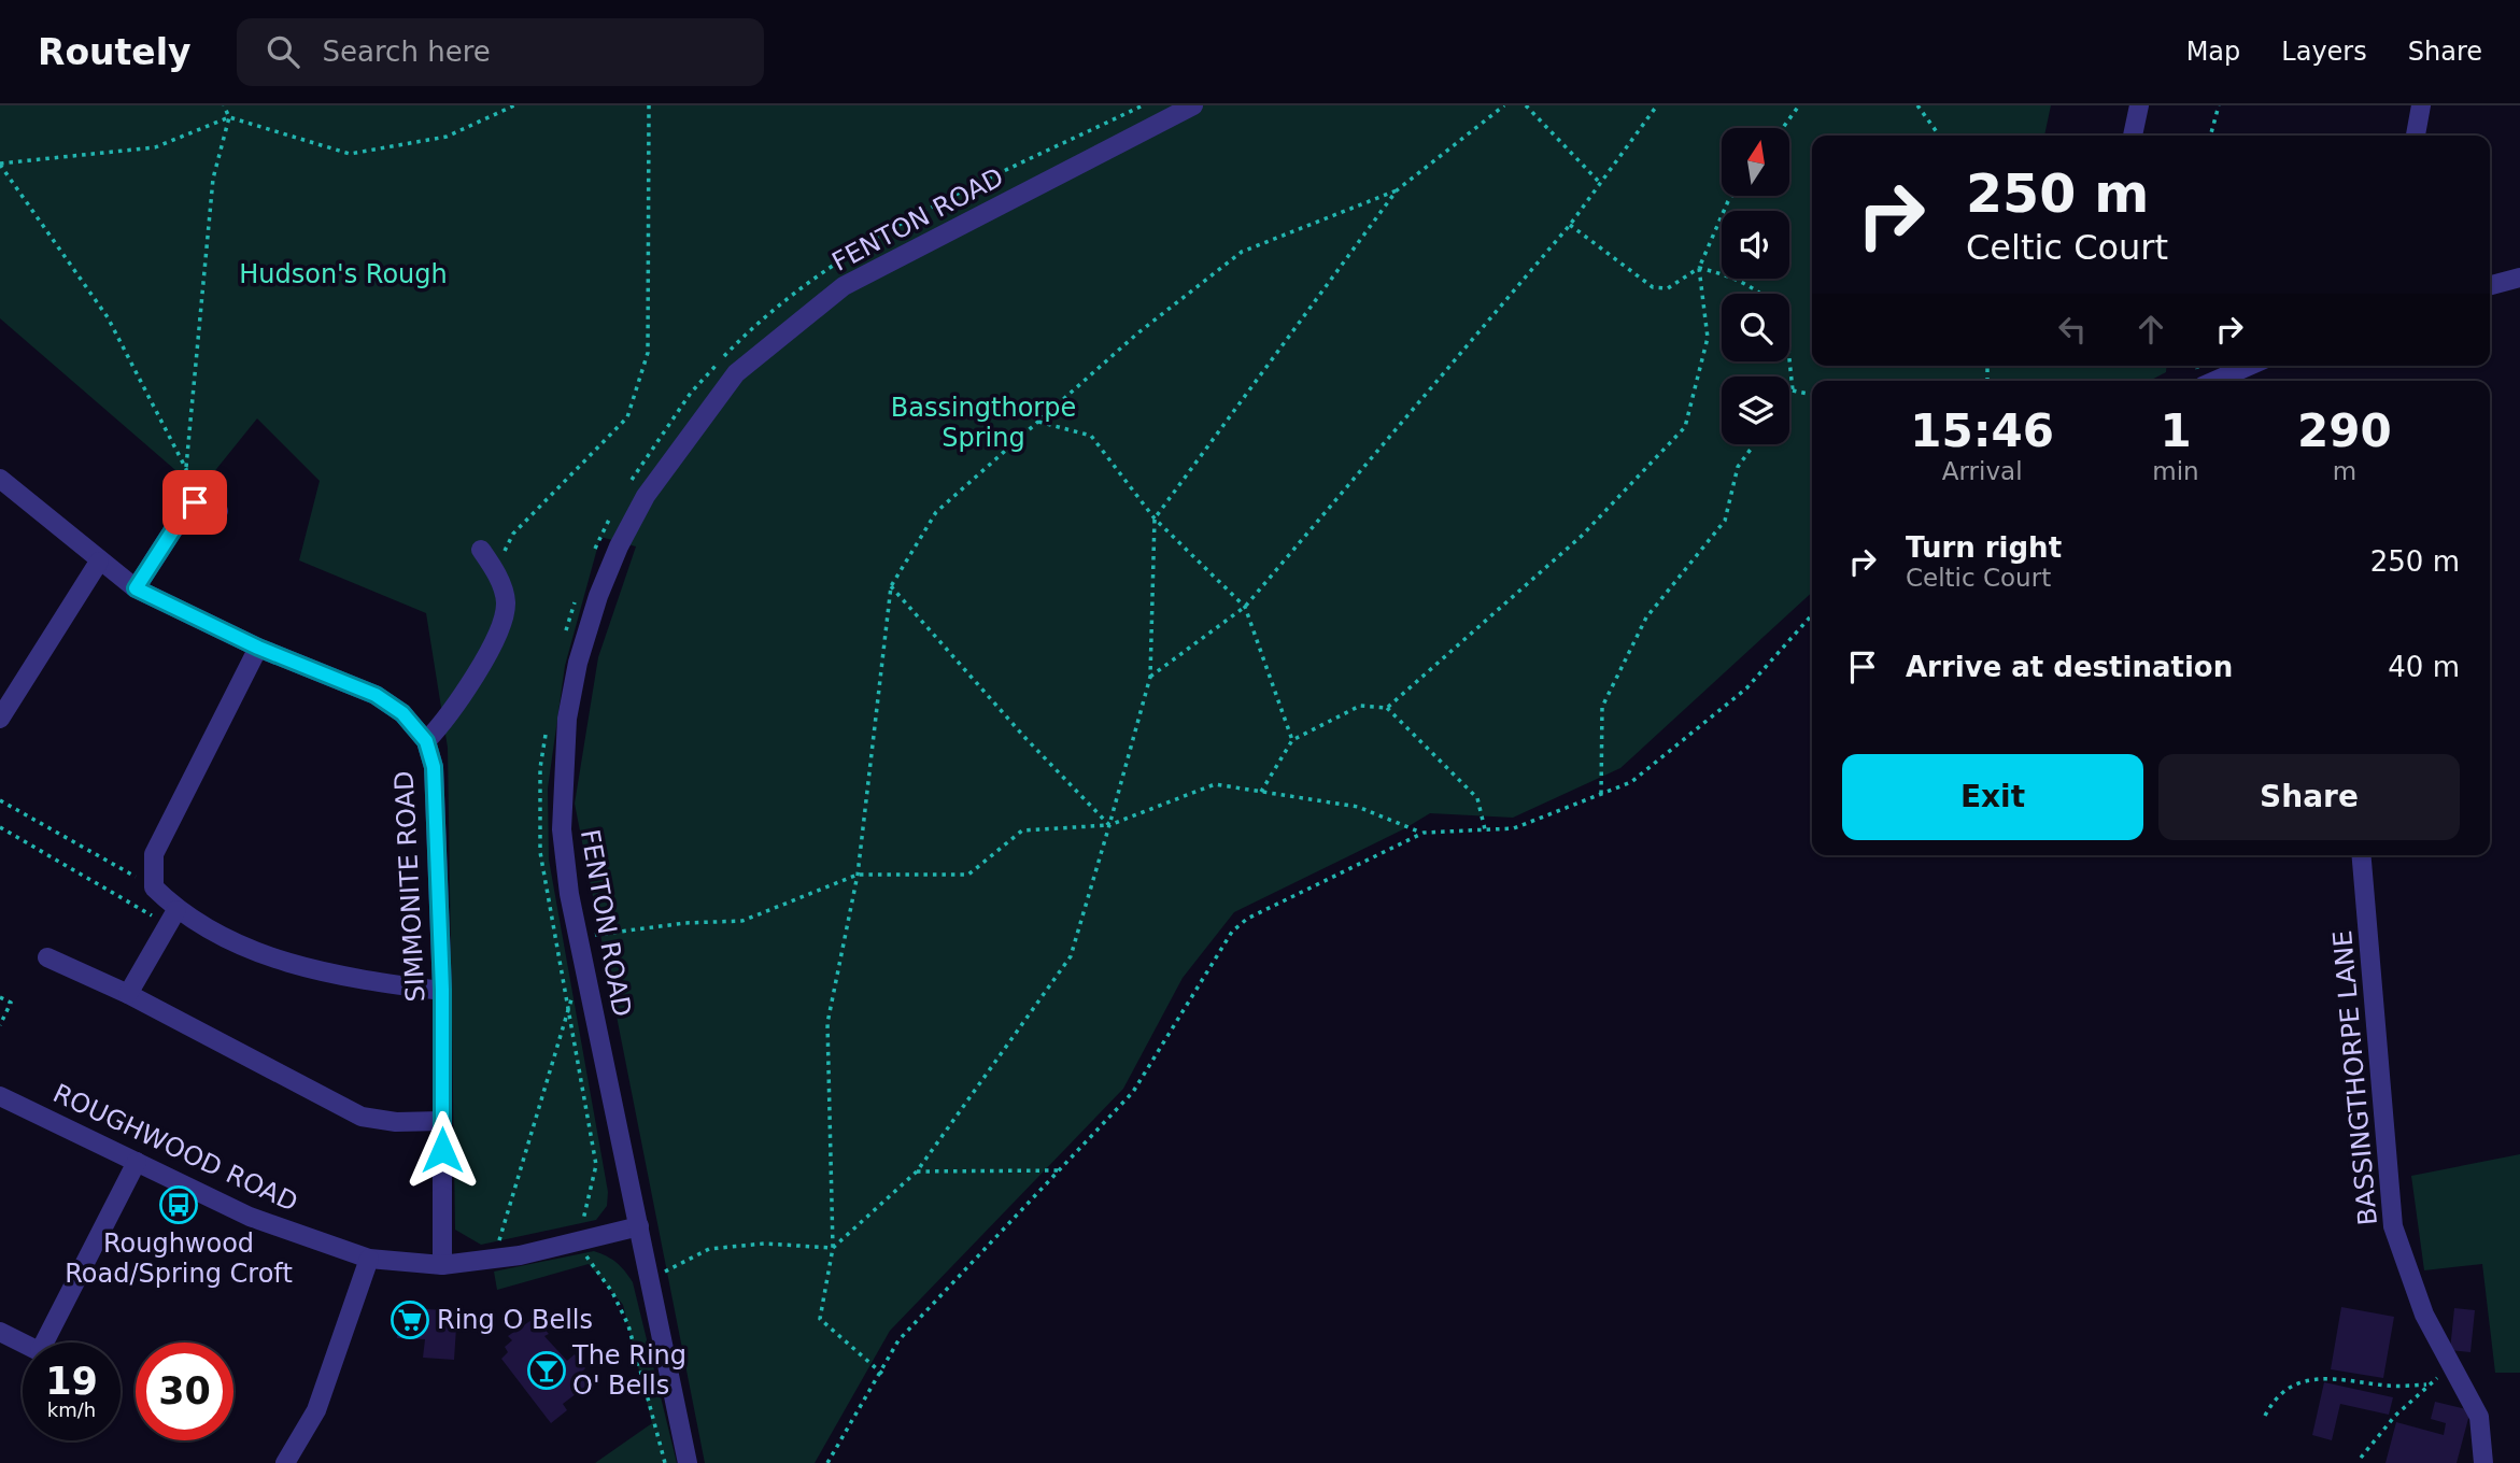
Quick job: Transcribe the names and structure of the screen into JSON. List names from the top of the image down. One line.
{"streets":{"street":["FENTON ROAD","SIMMONITE ROAD","BASSINGTHORPE LANE","ROUGHWOOD ROAD"]},"crossings":[["FENTON ROAD","ROUGHWOOD ROAD"],["SIMMONITE ROAD","ROUGHWOOD ROAD"]],"parks":["Hudson's Rough","Bassingthorpe Spring"],"places":{"bus stop":["Roughwood Road/Spring Croft"],"supermarket":["Ring O Bells"],"bar":["The Ring O' Bells"]},"north":"top","page":{"header":"Routely","search":"Search here","nav":["Map","Layers","Share"],"turn":["250 m","Celtic Court"],"eta":["15:46","Arrival","1","min","290","m"],"list":[{"name":"Turn right","note":"Celtic Court","value":"250 m"},{"name":"Arrive at destination","value":"40 m"}],"buttons":["Exit","Share"],"speed":"19 km/h","limit":"30"}}
